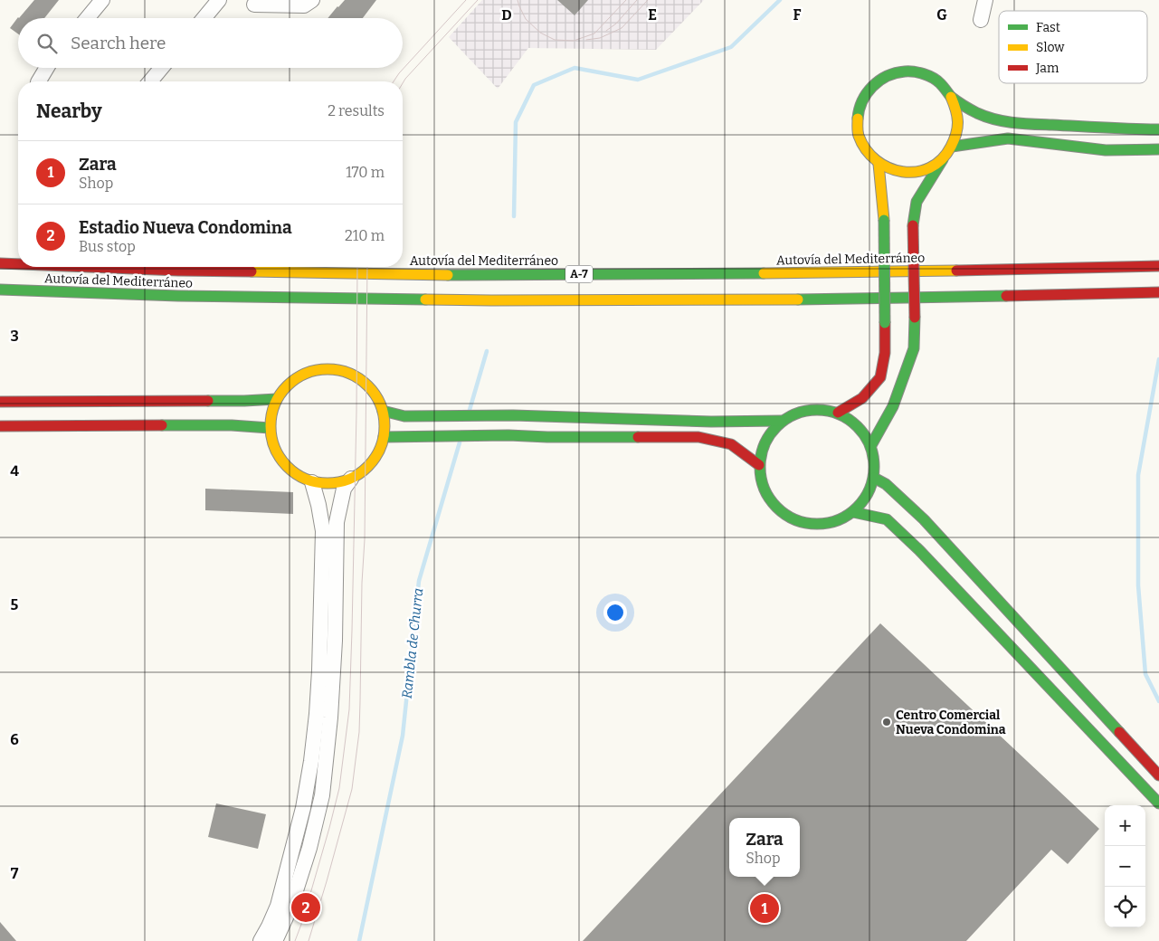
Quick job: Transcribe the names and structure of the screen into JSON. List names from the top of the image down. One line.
{"streets":{"main road":["Autovía del Mediterráneo","A-7"]},"water":["Rambla de Churra"],"places":["Centro Comercial Nueva Condomina"],"legend":["Fast","Slow","Jam"],"page":{"search":"Search here","heading":["Nearby","2 results"],"list":[{"mark":"1","name":"Zara","note":"Shop","value":"170 m"},{"mark":"2","name":"Estadio Nueva Condomina","note":"Bus stop","value":"210 m"}],"map_buttons":["+","−"],"popup":["Zara","Shop"],"pins":["2","1"]},"grid":{"columns":["D","E","F","G"],"rows":["3","4","5","6","7"]}}
